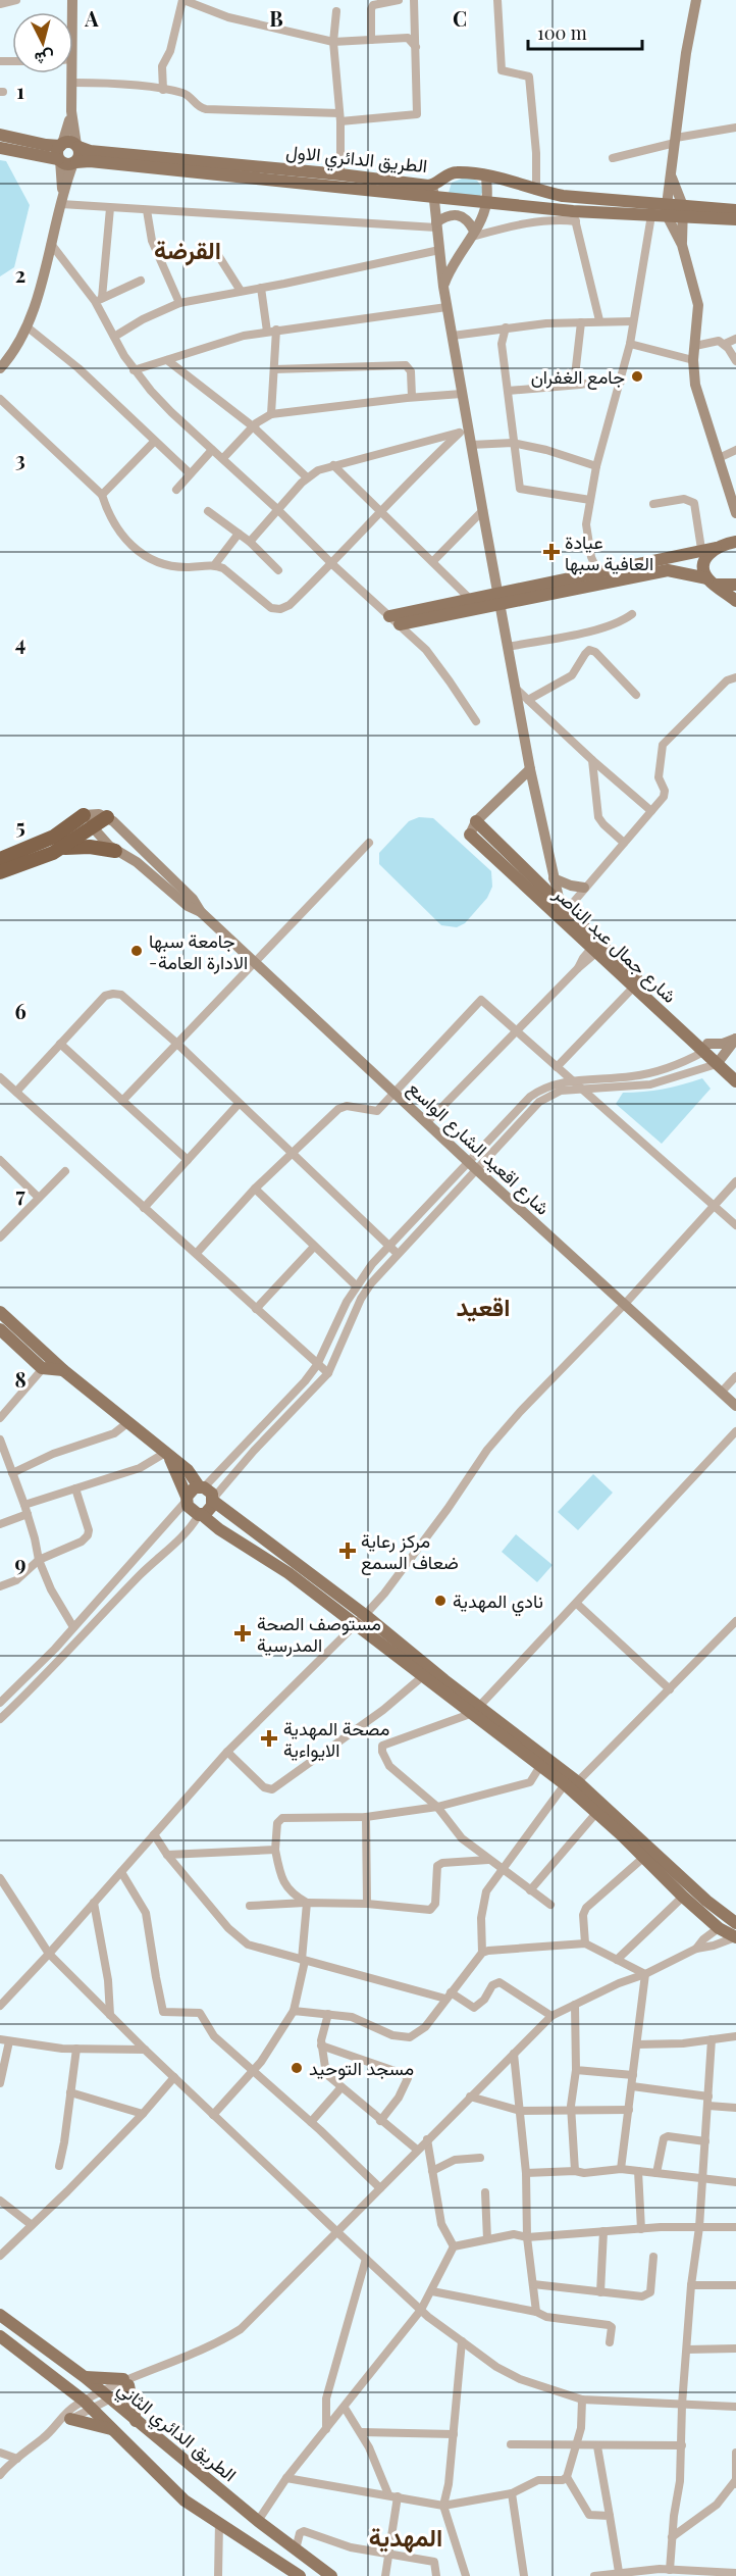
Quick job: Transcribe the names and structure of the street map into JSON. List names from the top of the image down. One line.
{"streets":{"main road":["الطريق الدائري الاول","شارع جمال عبد الناصر","الطريق الدائري الثاني"],"street":["شارع اقعيد الشارع الواسع"]},"districts":["القرضة","اقعيد","المهدية"],"places":{"other":["جامع الغفران","جامعة سبها -الادارة العامة","نادي المهدية","مسجد التوحيد"],"health":["عيادة العافية سبها","مركز رعاية ضعاف السمع","مستوصف الصحة المدرسية","مصحة المهدية الايواءية"]},"scale_bar":"100 m","north":"bottom","grid":{"columns":["A","B","C"],"rows":["1","2","3","4","5","6","7","8","9"]}}
